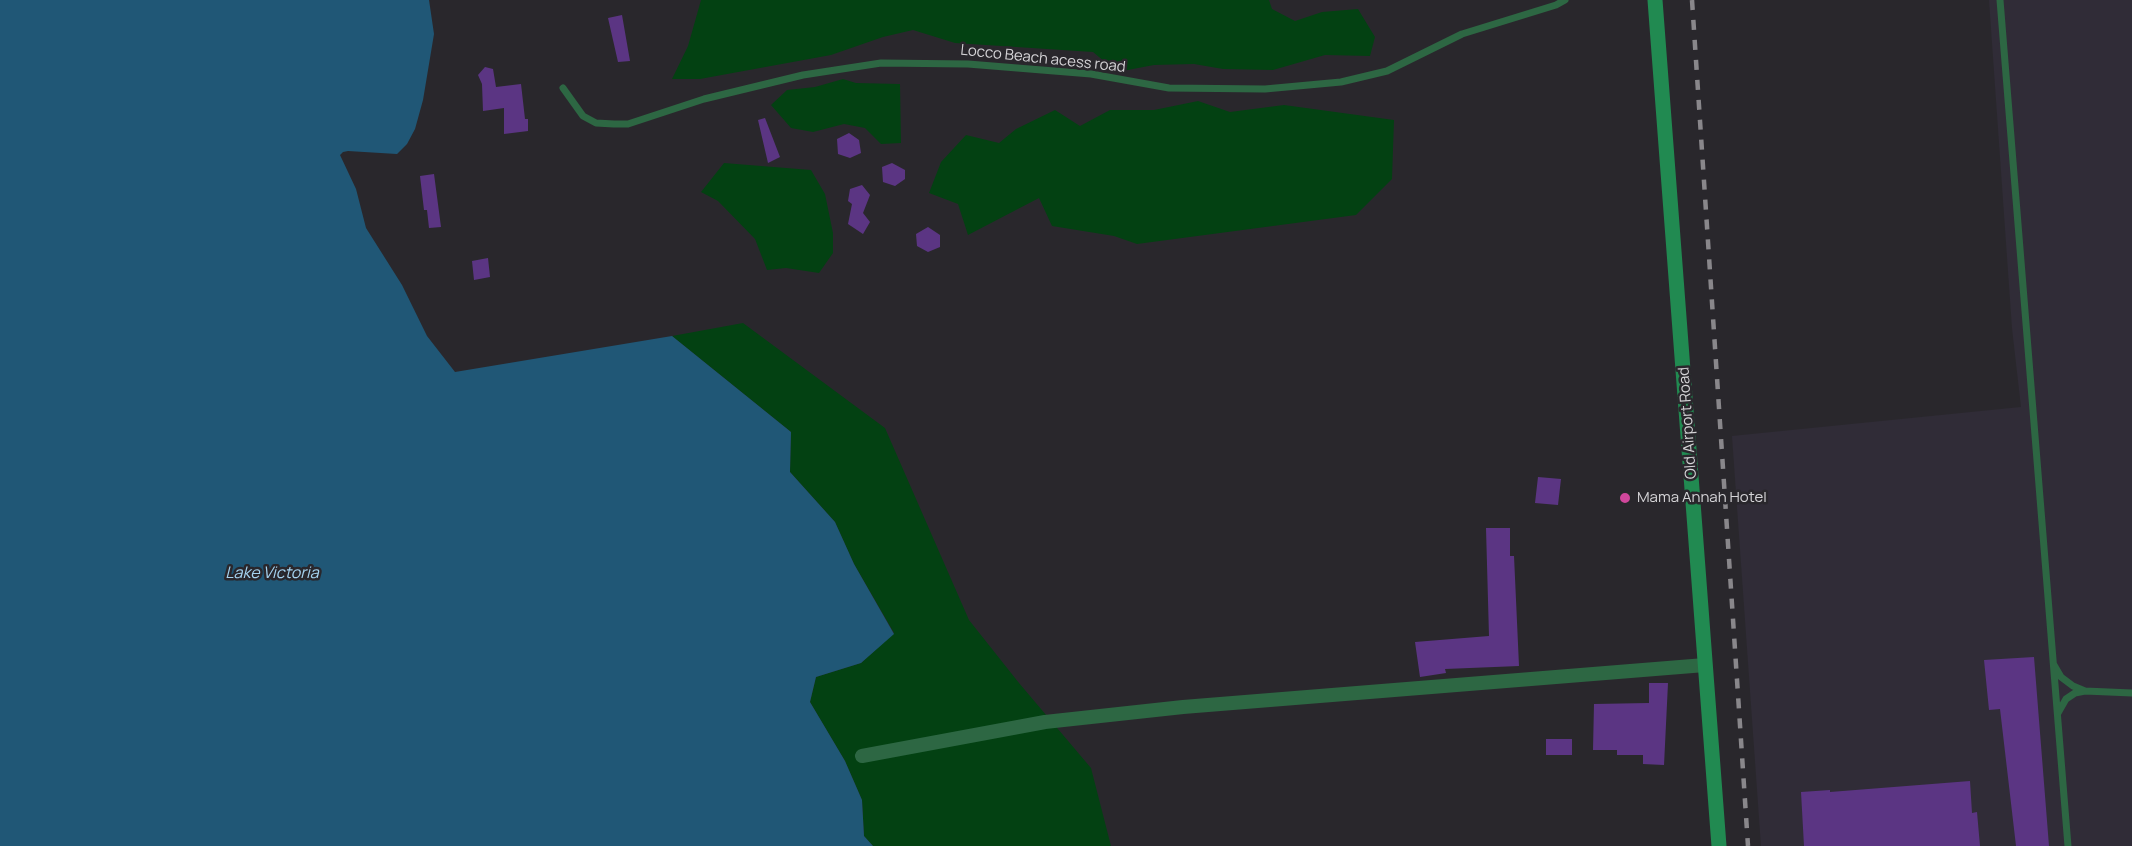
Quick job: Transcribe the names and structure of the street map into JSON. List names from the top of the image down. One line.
{"streets":{"main road":["Old Airport Road"],"lane":["Locco Beach acess road"]},"water":["Lake Victoria"],"places":["Mama Annah Hotel"]}
